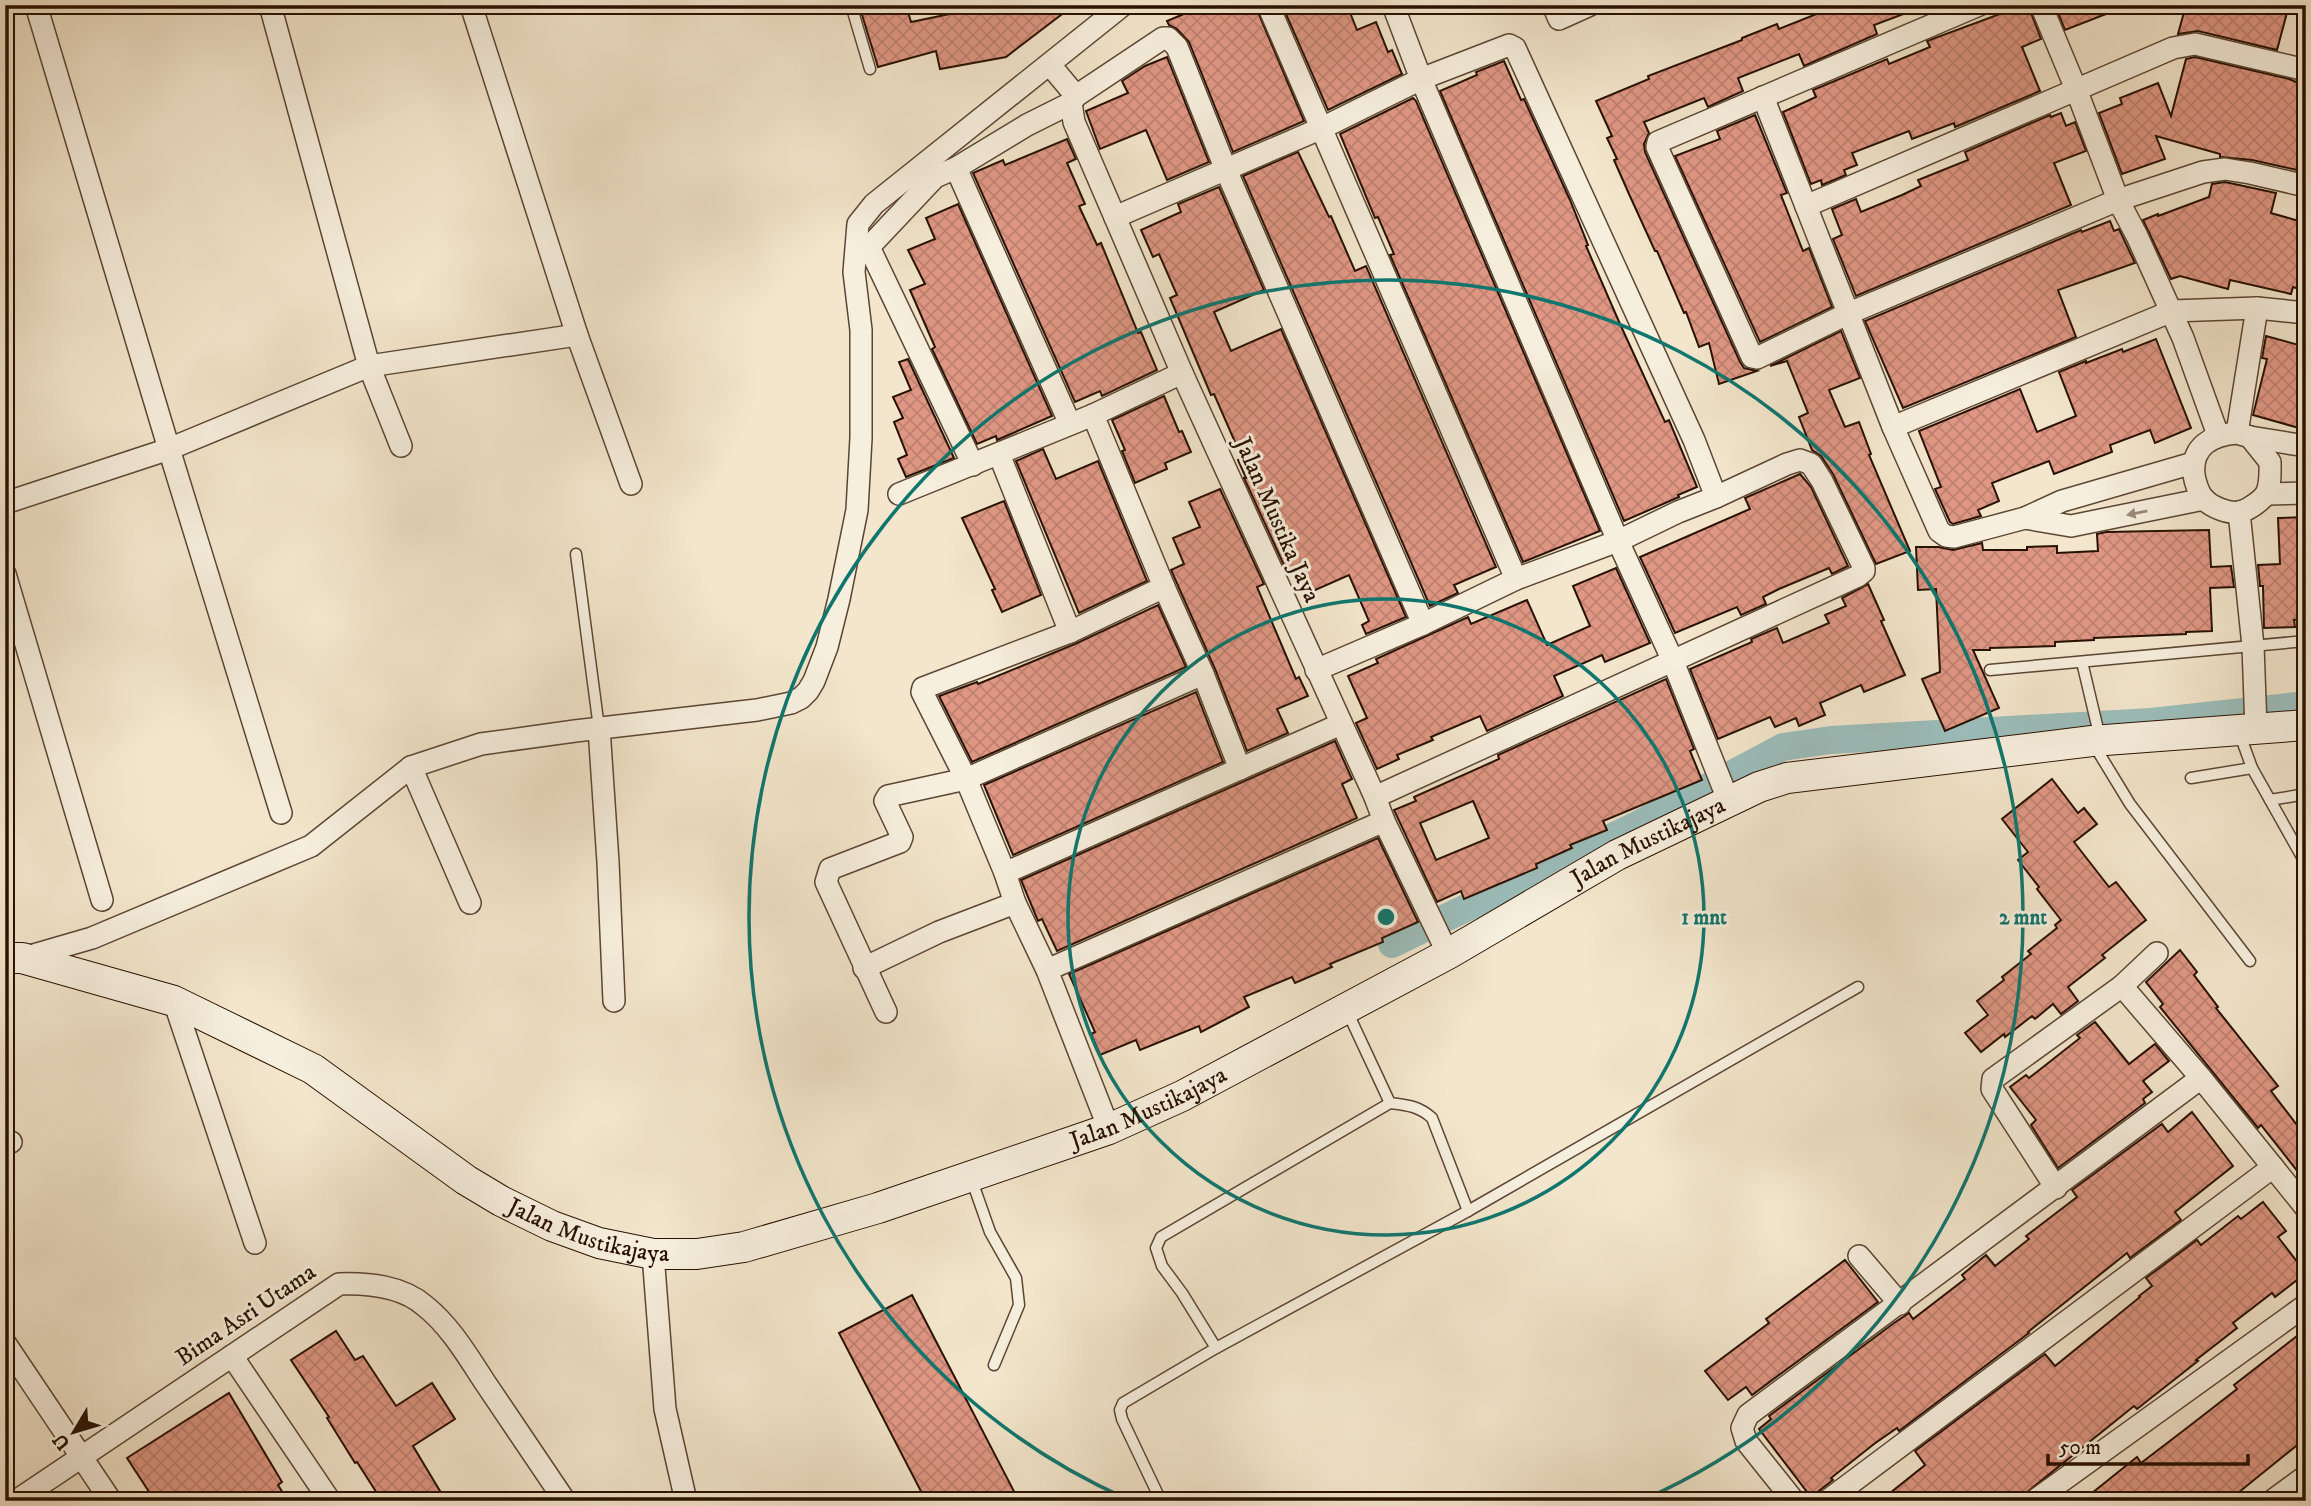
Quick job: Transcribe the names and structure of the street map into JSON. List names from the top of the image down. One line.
{"streets":{"main road":["Jalan Mustikajaya"],"street":["Jalan Mustika Jaya","Bima Asri Utama"]},"crossings":[["Jalan Mustika Jaya","Jalan Mustikajaya"]],"scale_bar":"50 m","north":"bottom left","rings":["1 mnt","2 mnt"]}
